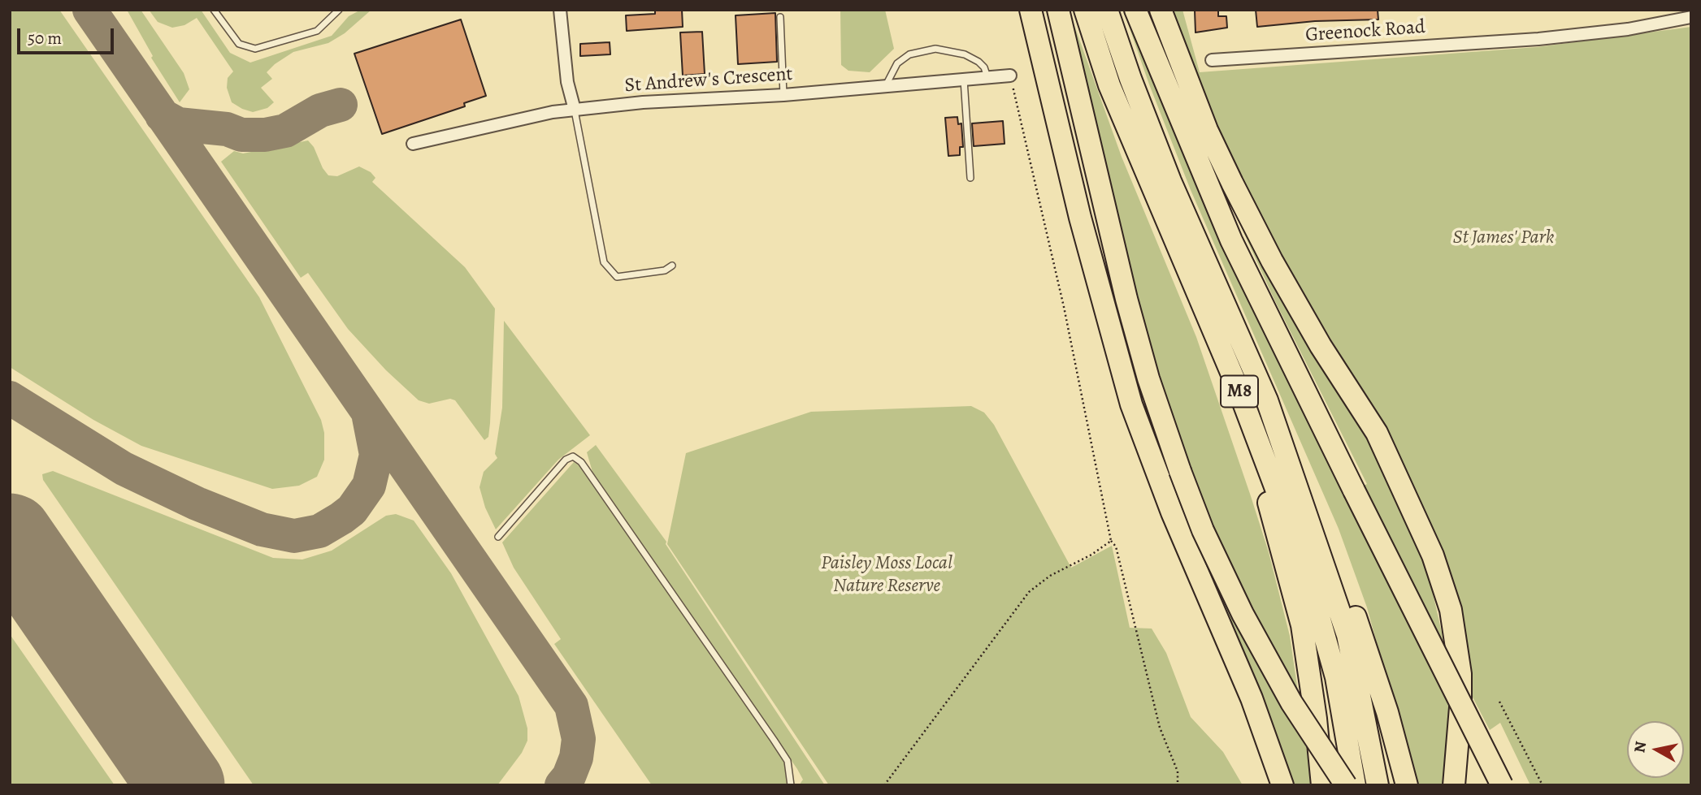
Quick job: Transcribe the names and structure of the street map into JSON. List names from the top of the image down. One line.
{"streets":{"highway":["M8"],"street":["Greenock Road","St Andrew's Crescent"]},"parks":["St James' Park","Paisley Moss Local Nature Reserve"],"scale_bar":"50 m","north":"left"}
